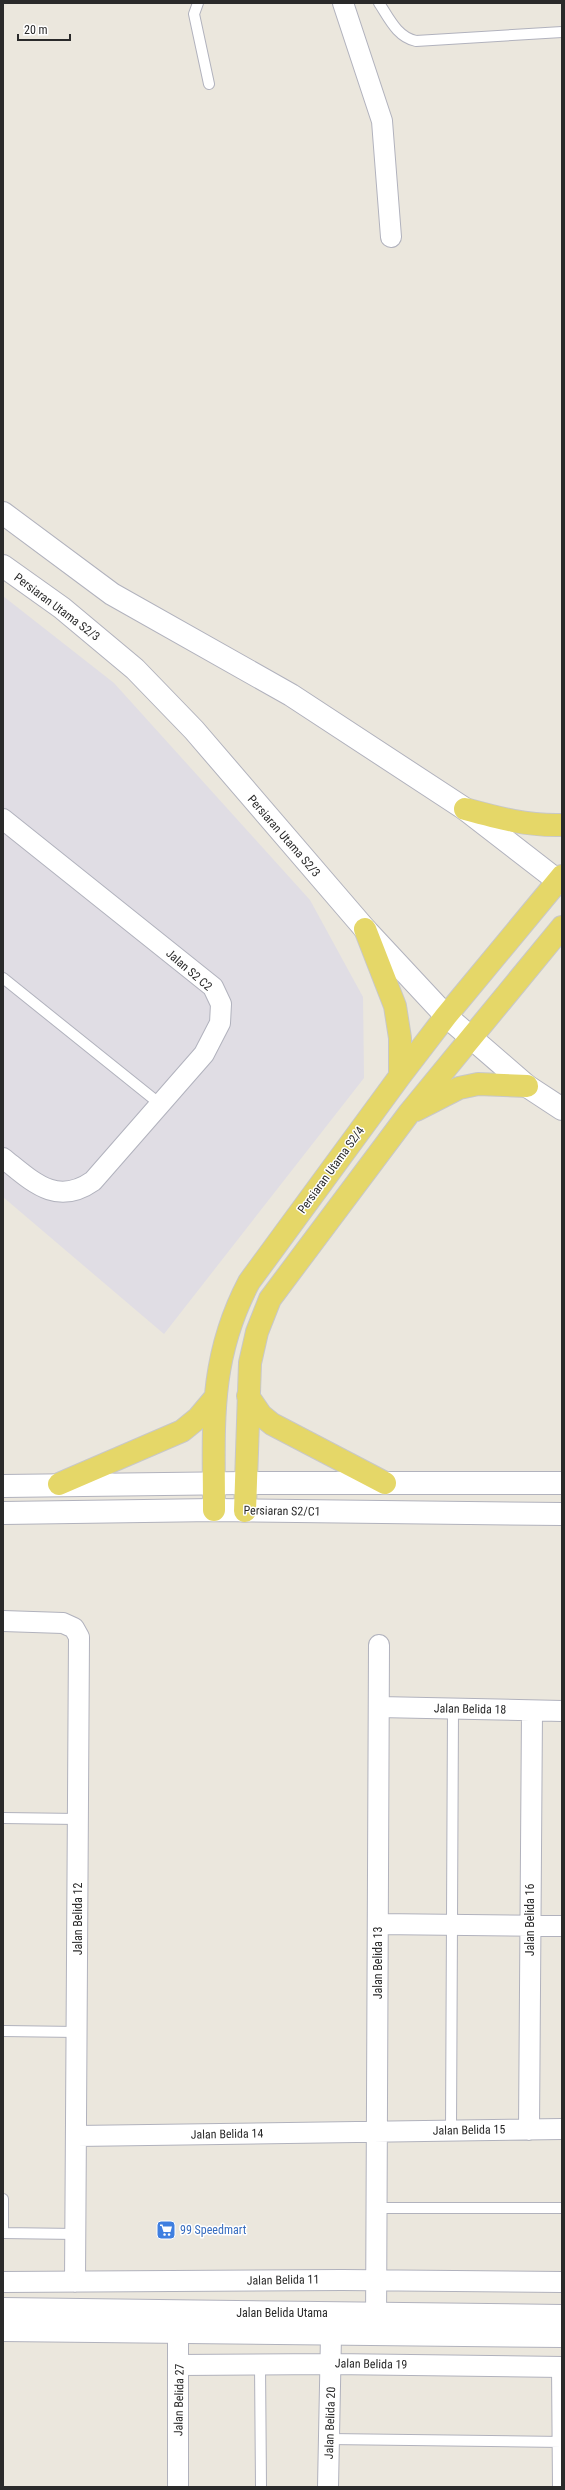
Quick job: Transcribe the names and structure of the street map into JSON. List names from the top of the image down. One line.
{"streets":{"main road":["Persiaran Utama S2/3","Persiaran Utama S2/4","Persiaran S2/C1","Jalan Belida Utama"],"street":["Jalan S2 C2","Jalan Belida 18","Jalan Belida 12","Jalan Belida 16","Jalan Belida 13","Jalan Belida 15","Jalan Belida 14","Jalan Belida 11","Jalan Belida 19","Jalan Belida 27","Jalan Belida 20"]},"crossings":[["Persiaran Utama S2/3","Persiaran Utama S2/4"],["Persiaran Utama S2/4","Persiaran S2/C1"],["Jalan Belida 18","Jalan Belida 16"],["Jalan Belida 18","Jalan Belida 13"],["Jalan Belida 12","Jalan Belida 14"],["Jalan Belida 12","Jalan Belida 11"],["Jalan Belida 16","Jalan Belida 15"],["Jalan Belida 13","Jalan Belida 15"],["Jalan Belida 13","Jalan Belida 14"],["Jalan Belida 13","Jalan Belida 11"],["Jalan Belida 13","Jalan Belida Utama"],["Jalan Belida 15","Jalan Belida 14"],["Jalan Belida Utama","Jalan Belida 27"],["Jalan Belida Utama","Jalan Belida 20"],["Jalan Belida 19","Jalan Belida 27"],["Jalan Belida 19","Jalan Belida 20"]],"places":{"supermarket":["99 Speedmart"]},"scale_bar":"20 m"}
